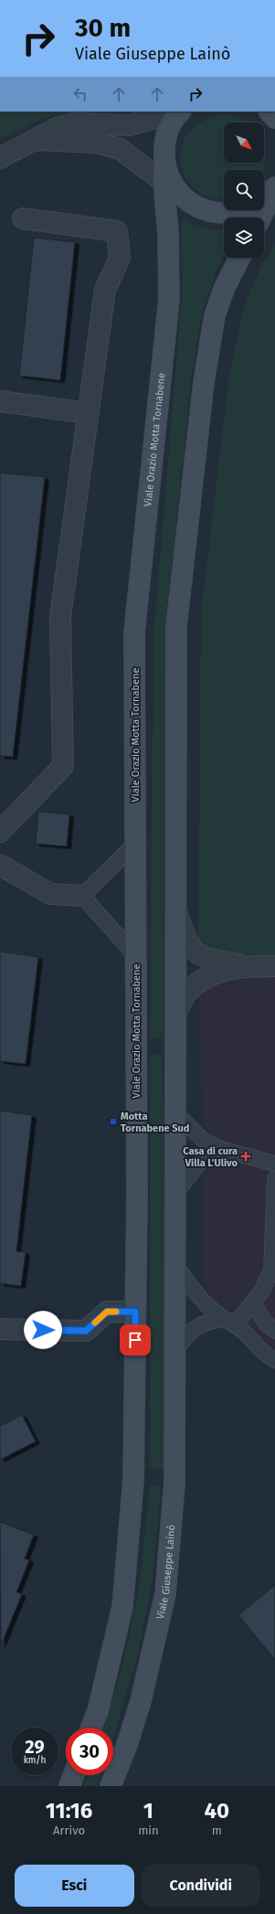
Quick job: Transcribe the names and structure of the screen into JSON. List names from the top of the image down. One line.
{"streets":{"main road":["Viale Orazio Motta Tornabene","Viale Giuseppe Lainò"]},"places":{"transit":["Motta Tornabene Sud"],"health":["Casa di cura Villa L'Ulivo"]},"north":"bottom right","page":{"turn":["30 m","Viale Giuseppe Lainò"],"speed":"29 km/h","limit":"30","eta":["11:16","Arrivo","1","min","40","m"],"buttons":["Esci","Condividi"]}}
